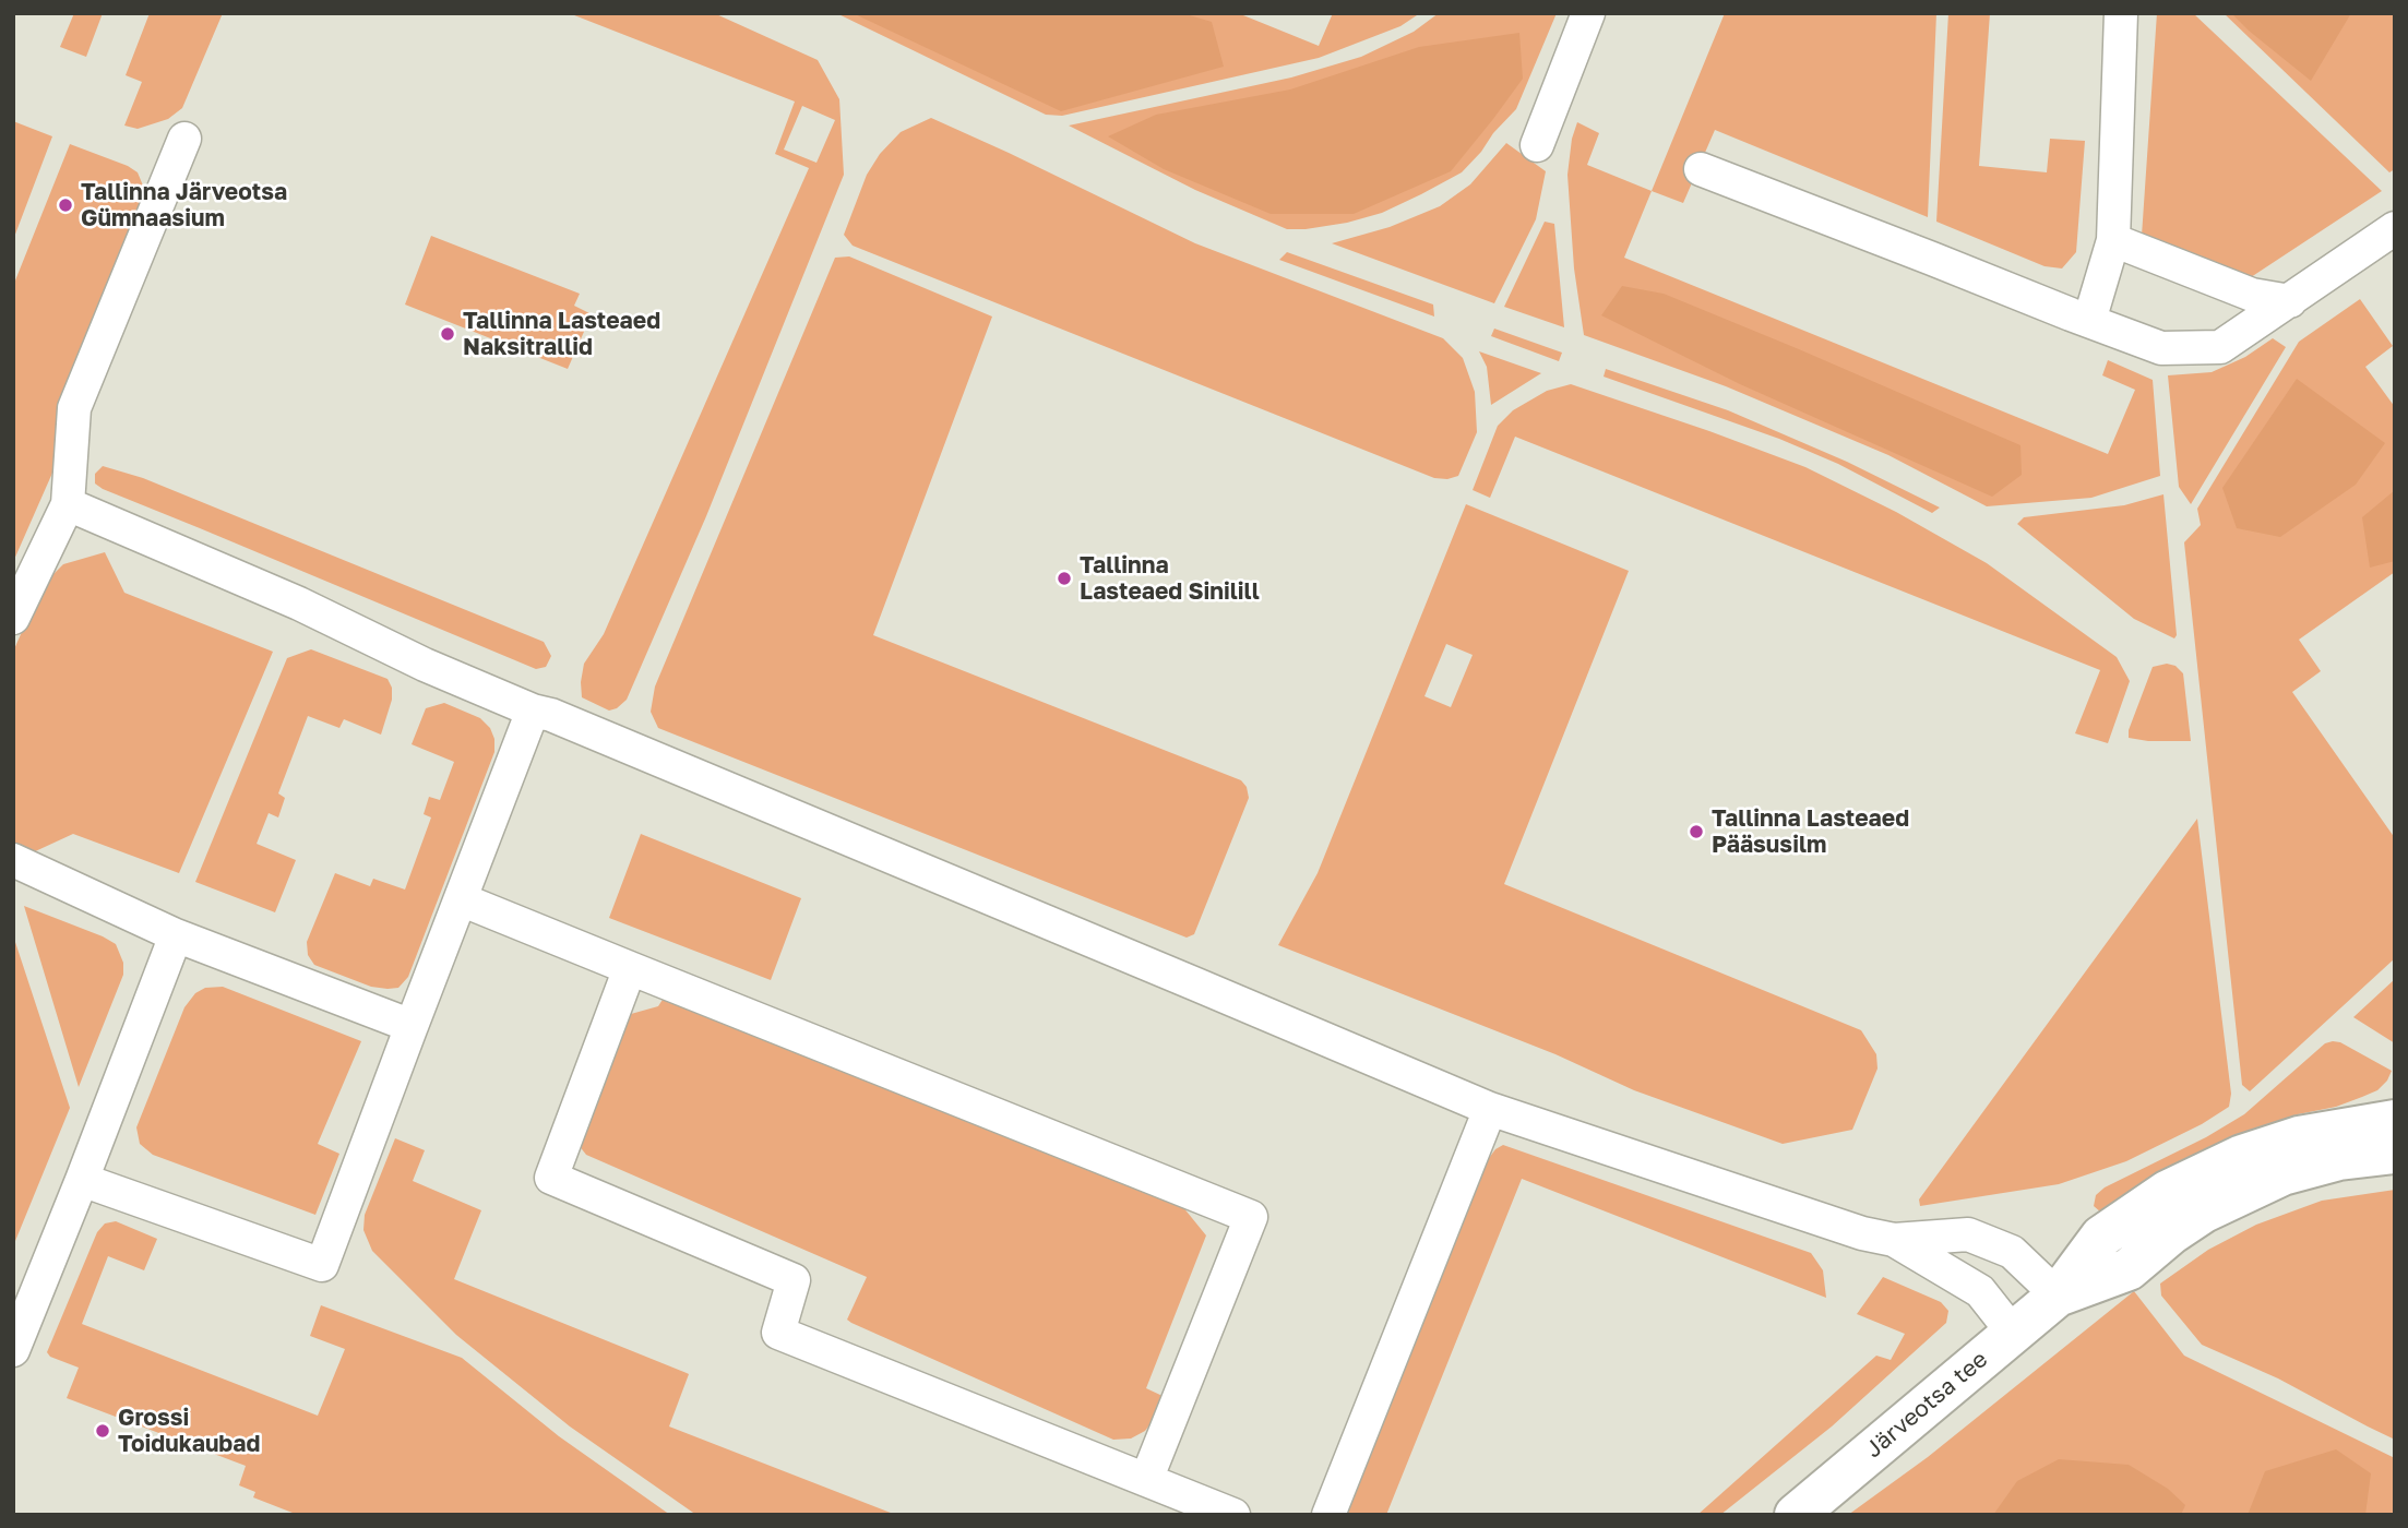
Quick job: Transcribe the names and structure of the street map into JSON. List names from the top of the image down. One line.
{"streets":{"main road":["Järveotsa tee"]},"places":["Tallinna Järveotsa Gümnaasium","Tallinna Lasteaed Naksitrallid","Tallinna Lasteaed Sinilill","Tallinna Lasteaed Pääsusilm","Grossi Toidukaubad"]}
